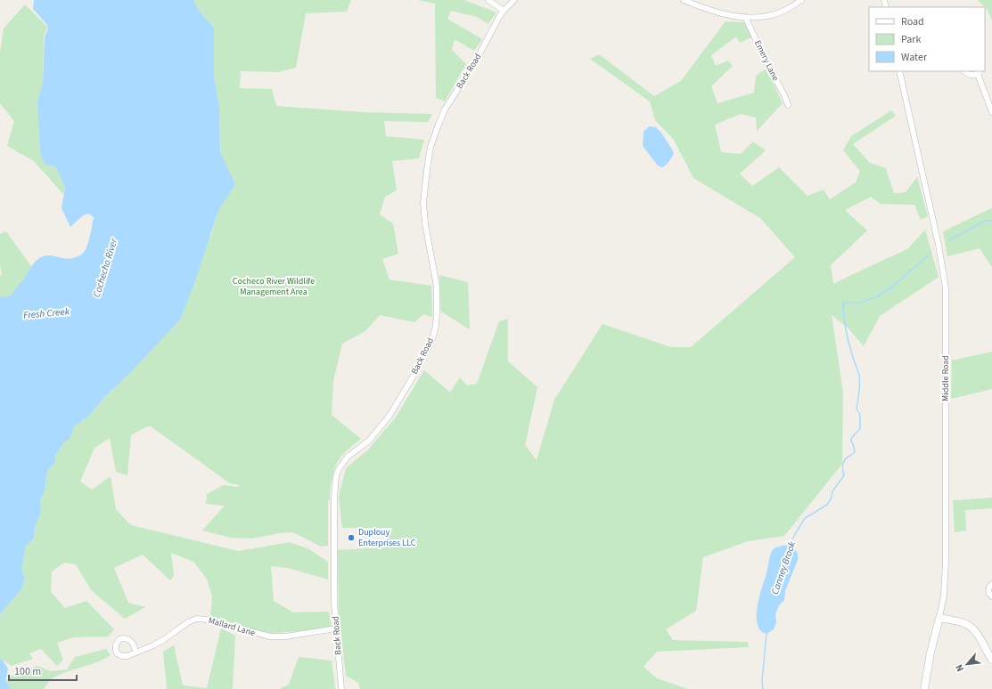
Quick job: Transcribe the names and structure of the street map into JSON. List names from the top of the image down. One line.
{"streets":{"street":["Emery Lane","Back Road","Middle Road","Mallard Lane"]},"crossings":[["Back Road","Mallard Lane"]],"water":["Cochecho River","Fresh Creek","Canney Brook"],"parks":["Cocheco River Wildlife Management Area"],"places":["Duplouy Enterprises LLC"],"legend":["Road","Park","Water"],"scale_bar":"100 m","north":"bottom left"}
